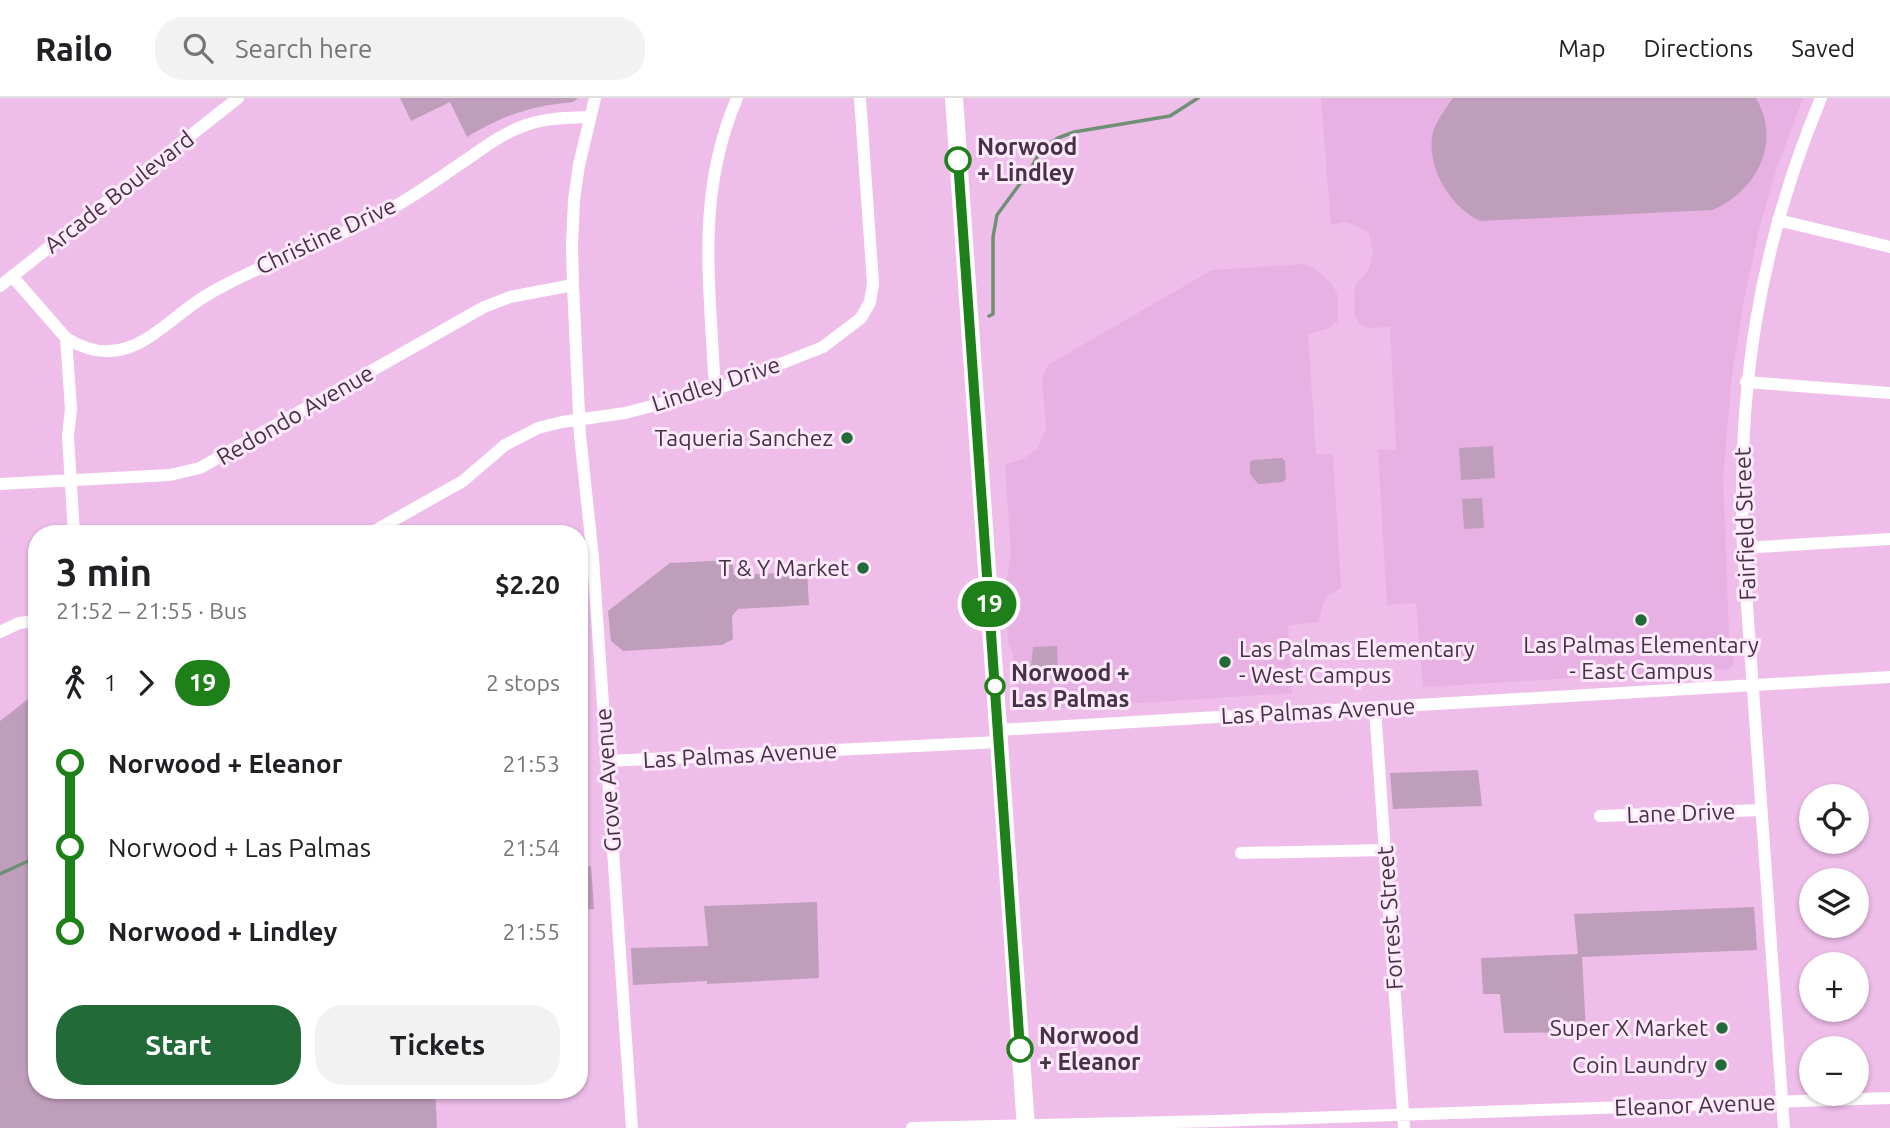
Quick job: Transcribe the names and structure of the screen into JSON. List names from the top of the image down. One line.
{"streets":{"street":["Arcade Boulevard","Christine Drive","Lindley Drive","Redondo Avenue","Fairfield Street","Las Palmas Avenue","Grove Avenue","Lane Drive","Forrest Street","Eleanor Avenue"]},"crossings":[["Christine Drive","Grove Avenue"],["Lindley Drive","Grove Avenue"],["Redondo Avenue","Grove Avenue"],["Fairfield Street","Las Palmas Avenue"],["Fairfield Street","Lane Drive"],["Fairfield Street","Eleanor Avenue"],["Las Palmas Avenue","Grove Avenue"],["Las Palmas Avenue","Forrest Street"],["Forrest Street","Eleanor Avenue"]],"places":["Norwood + Lindley","Taqueria Sanchez","T & Y Market","Las Palmas Elementary - East Campus","Las Palmas Elementary - West Campus","Norwood + Las Palmas","Super X Market","Norwood + Eleanor","Coin Laundry"],"lines":["bus line 19"],"page":{"header":"Railo","search":"Search here","nav":["Map","Directions","Saved"],"on_map":"19","heading":["3 min","21:52 – 21:55 · Bus","$2.20"],"legs":["1","19","2 stops"],"list":[{"name":"Norwood + Eleanor","value":"21:53"},{"name":"Norwood + Las Palmas","value":"21:54"},{"name":"Norwood + Lindley","value":"21:55"}],"map_buttons":["+","−"],"buttons":["Start","Tickets"]}}
